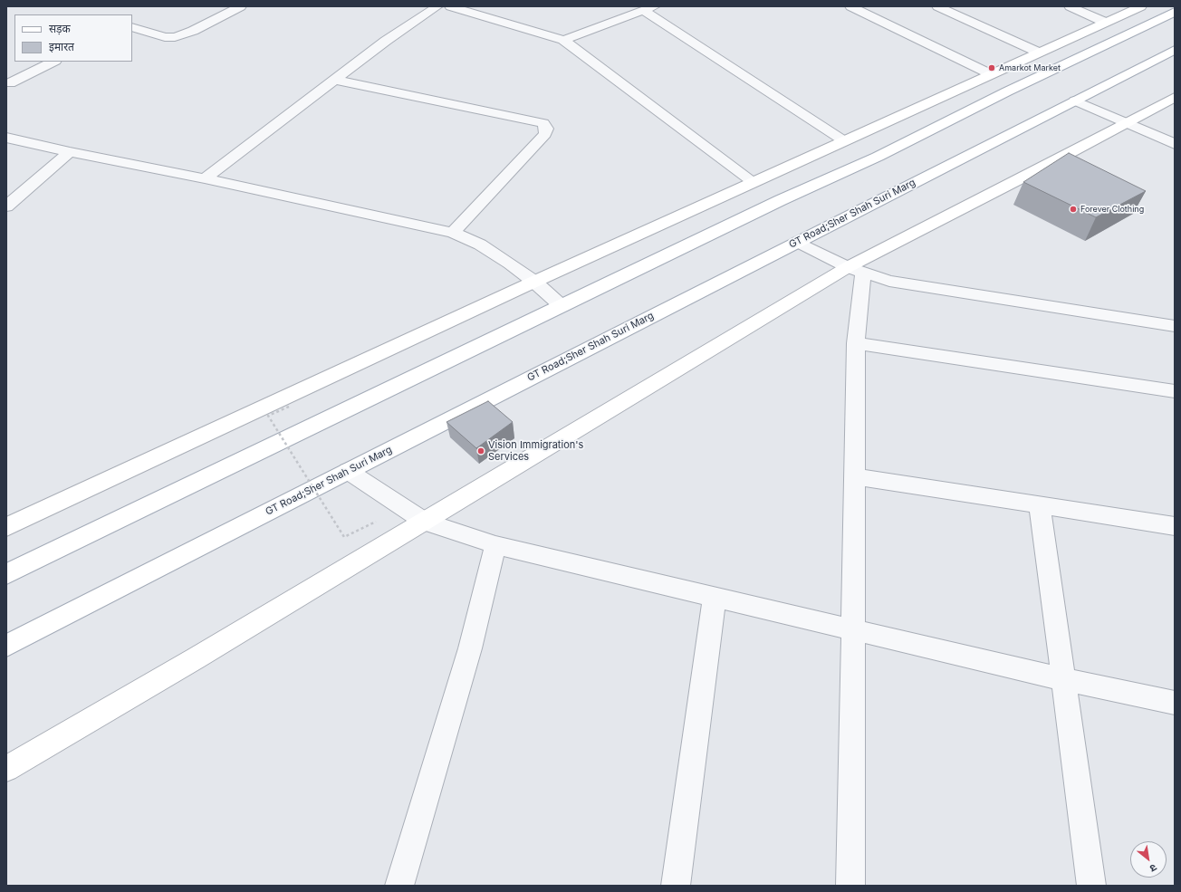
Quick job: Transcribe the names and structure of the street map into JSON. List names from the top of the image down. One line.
{"streets":{"main road":["GT Road;Sher Shah Suri Marg"]},"places":["Amarkot Market","Forever Clothing","Vision Immigration's Services"],"legend":["सड़क","इमारत"],"north":"bottom right"}
